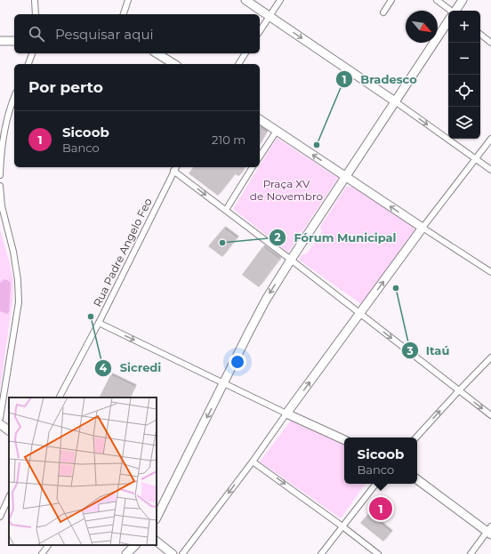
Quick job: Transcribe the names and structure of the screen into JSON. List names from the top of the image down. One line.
{"streets":{"street":["Rua Padre Angelo Feo"]},"parks":["Praça XV de Novembro"],"places":["Bradesco","Fórum Municipal","Itaú","Sicredi"],"north":"bottom right","page":{"map_buttons":["+","−"],"search":"Pesquisar aqui","heading":"Por perto","list":[{"mark":"1","name":"Sicoob","note":"Banco","value":"210 m"}],"popup":["Sicoob","Banco"],"pins":"1"}}
